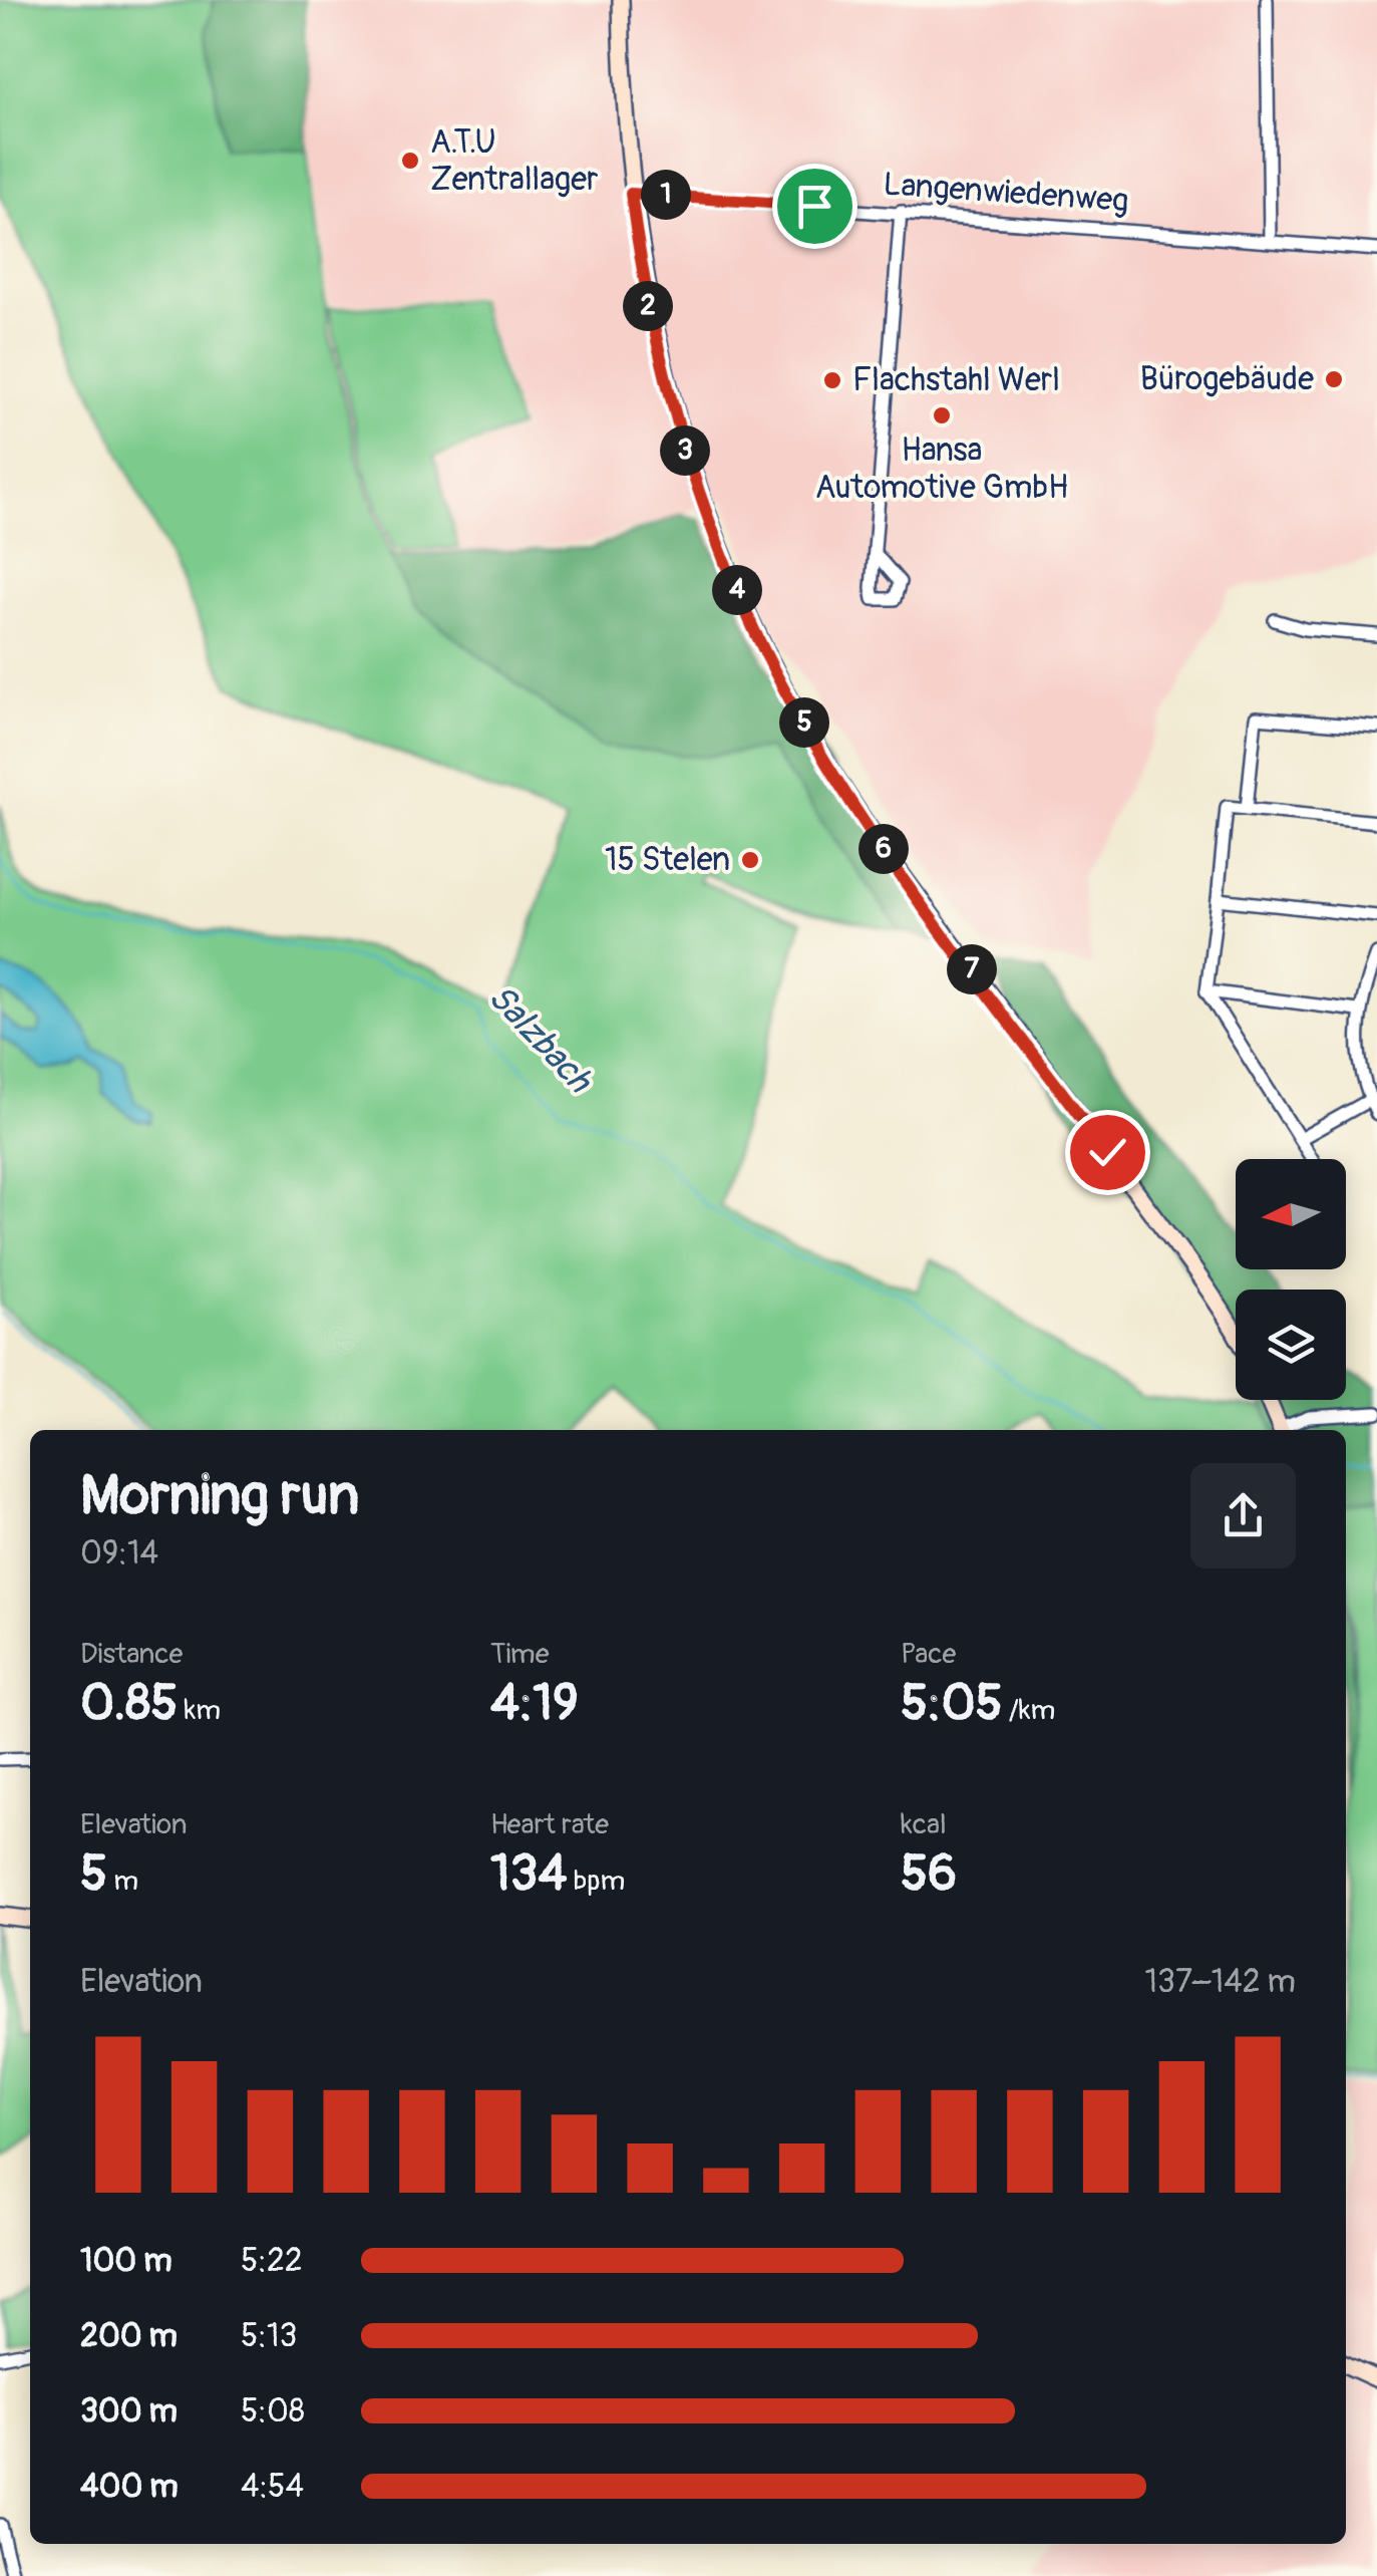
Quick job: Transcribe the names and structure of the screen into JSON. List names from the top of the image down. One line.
{"streets":{"street":["Langenwiedenweg"]},"water":["Salzbach"],"places":["A.T.U Zentrallager","Bürogebäude","Flachstahl Werl","Hansa Automotive GmbH","15 Stelen"],"north":"left","page":{"pins":["1","2","3","4","5","6","7"],"heading":["Morning run","09:14"],"stats":[["Distance","0.85 km"],["Time","4:19"],["Pace","5:05 /km"],["Elevation","5 m"],["Heart rate","134 bpm"],["kcal","56"]],"chart":["Elevation","137–142 m"],"list":[{"name":"100 m","note":"5:22"},{"name":"200 m","note":"5:13"},{"name":"300 m","note":"5:08"},{"name":"400 m","note":"4:54"}]}}
